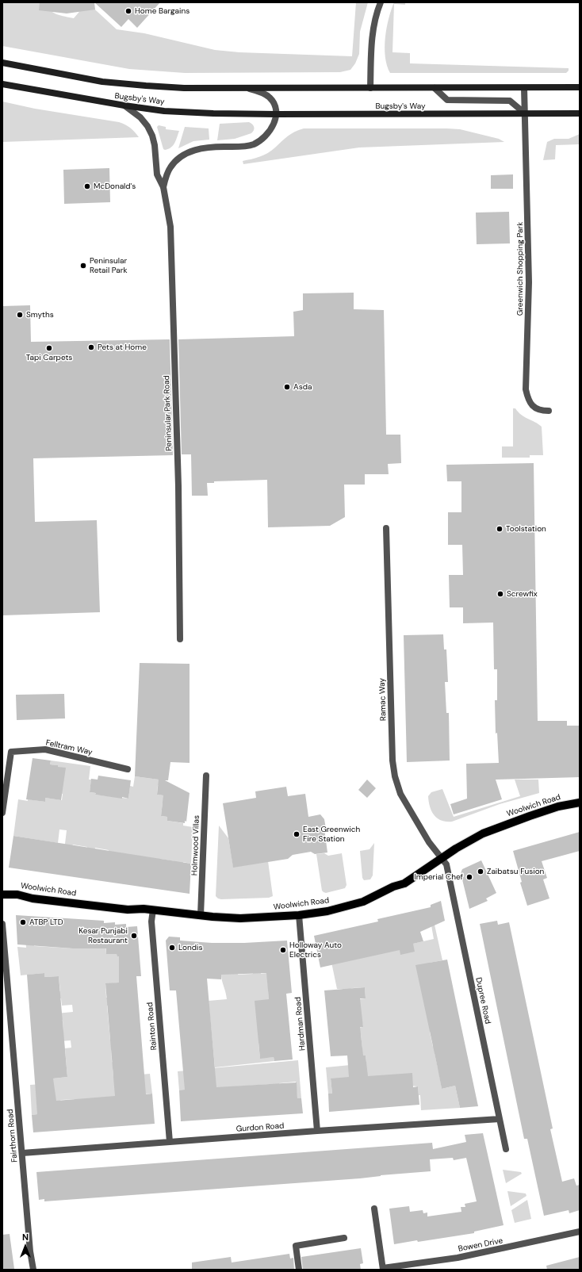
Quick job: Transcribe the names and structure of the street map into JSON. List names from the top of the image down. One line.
{"streets":{"main road":["Woolwich Road"],"street":["Bugsby's Way","Greenwich Shopping Park","Peninsular Park Road","Ramac Way","Felltram Way","Holmwood Villas","Dupree Road","Hardman Road","Rainton Road","Gurdon Road","Fairthorn Road","Bowen Drive"]},"crossings":[["Bugsby's Way","Greenwich Shopping Park"],["Bugsby's Way","Peninsular Park Road"],["Ramac Way","Woolwich Road"],["Ramac Way","Dupree Road"],["Woolwich Road","Holmwood Villas"],["Woolwich Road","Dupree Road"],["Woolwich Road","Hardman Road"],["Woolwich Road","Rainton Road"],["Dupree Road","Gurdon Road"],["Hardman Road","Gurdon Road"],["Rainton Road","Gurdon Road"],["Gurdon Road","Fairthorn Road"]],"places":["Home Bargains","McDonald's","Peninsular Retail Park","Smyths","Pets at Home","Tapi Carpets","Asda","Toolstation","Screwfix","East Greenwich Fire Station","Zaibatsu Fusion","Imperial Chef","ATBP LTD","Kesar Punjabi Restaurant","Londis","Holloway Auto Electrics"],"north":"top"}
